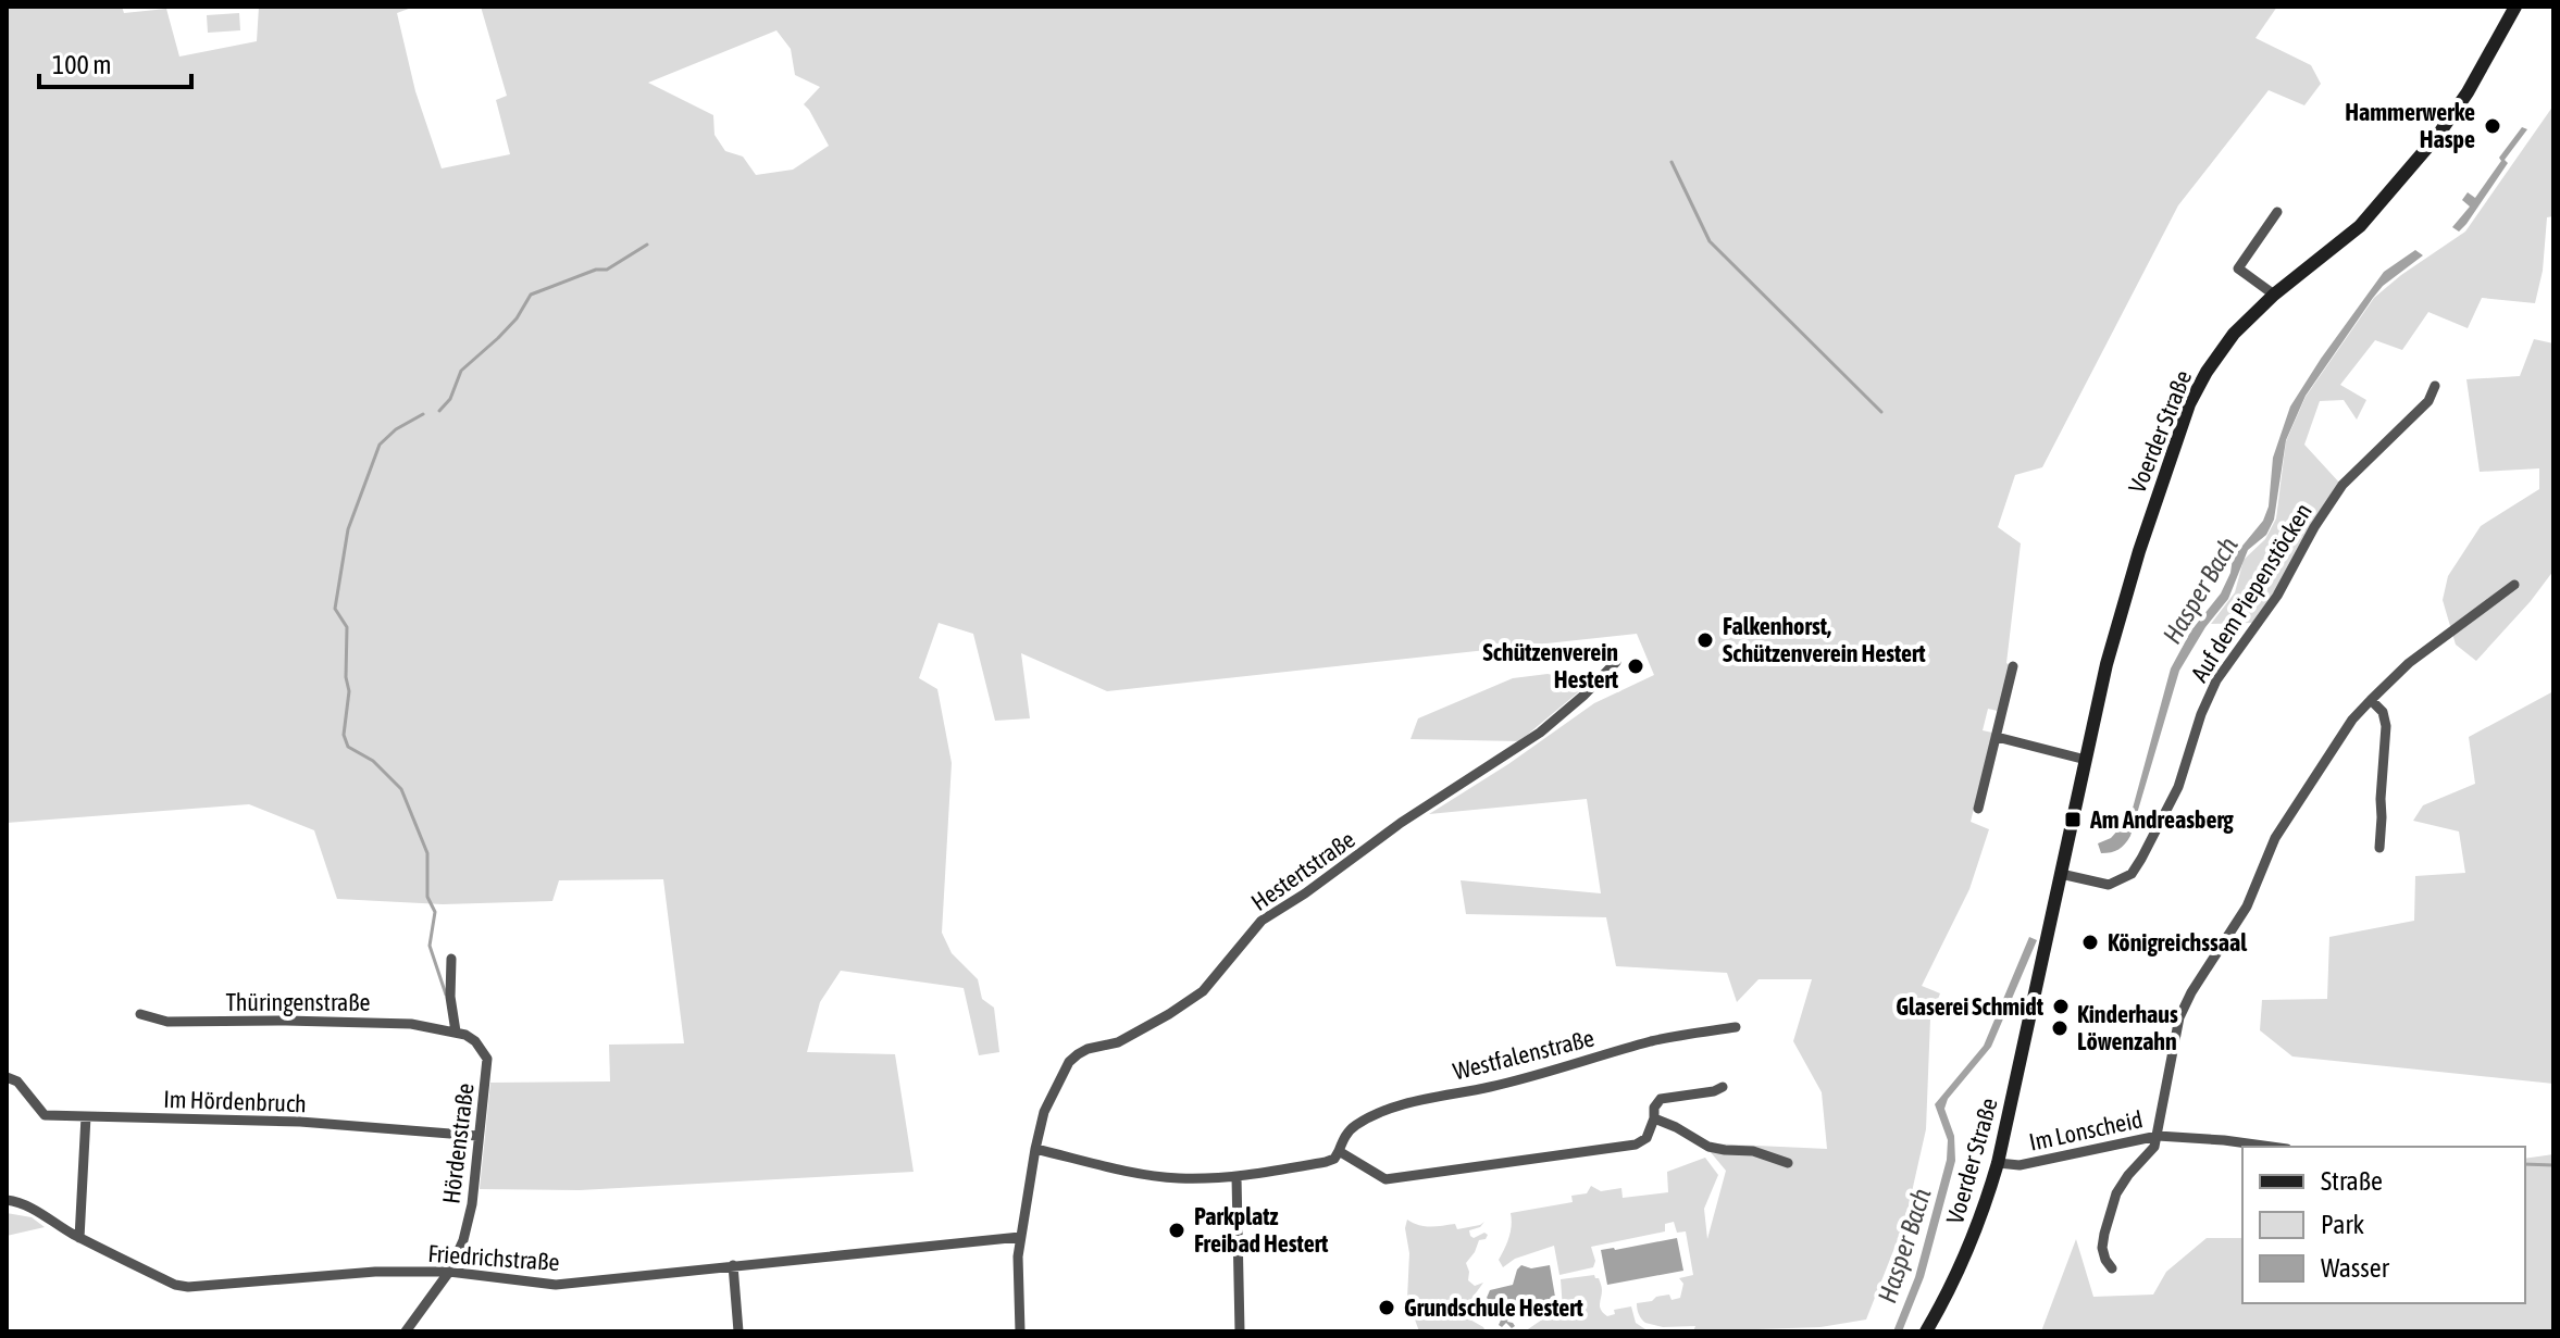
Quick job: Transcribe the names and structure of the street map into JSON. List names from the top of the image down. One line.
{"streets":{"main road":["Voerder Straße"],"street":["Auf dem Piepenstöcken","Hestertstraße","Thüringenstraße","Westfalenstraße","Im Hördenbruch","Im Lonscheid","Hördenstraße","Friedrichstraße"]},"crossings":[["Voerder Straße","Auf dem Piepenstöcken"],["Voerder Straße","Im Lonscheid"],["Hestertstraße","Westfalenstraße"],["Hestertstraße","Friedrichstraße"],["Thüringenstraße","Hördenstraße"],["Im Hördenbruch","Hördenstraße"],["Hördenstraße","Friedrichstraße"]],"water":["Hasper Bach"],"places":{"other":["Hammerwerke Haspe","Falkenhorst, Schützenverein Hestert","Schützenverein Hestert","Königreichssaal","Glaserei Schmidt","Kinderhaus Löwenzahn","Parkplatz Freibad Hestert","Grundschule Hestert"],"transit":["Am Andreasberg"]},"legend":["Straße","Park","Wasser"],"scale_bar":"100 m"}
